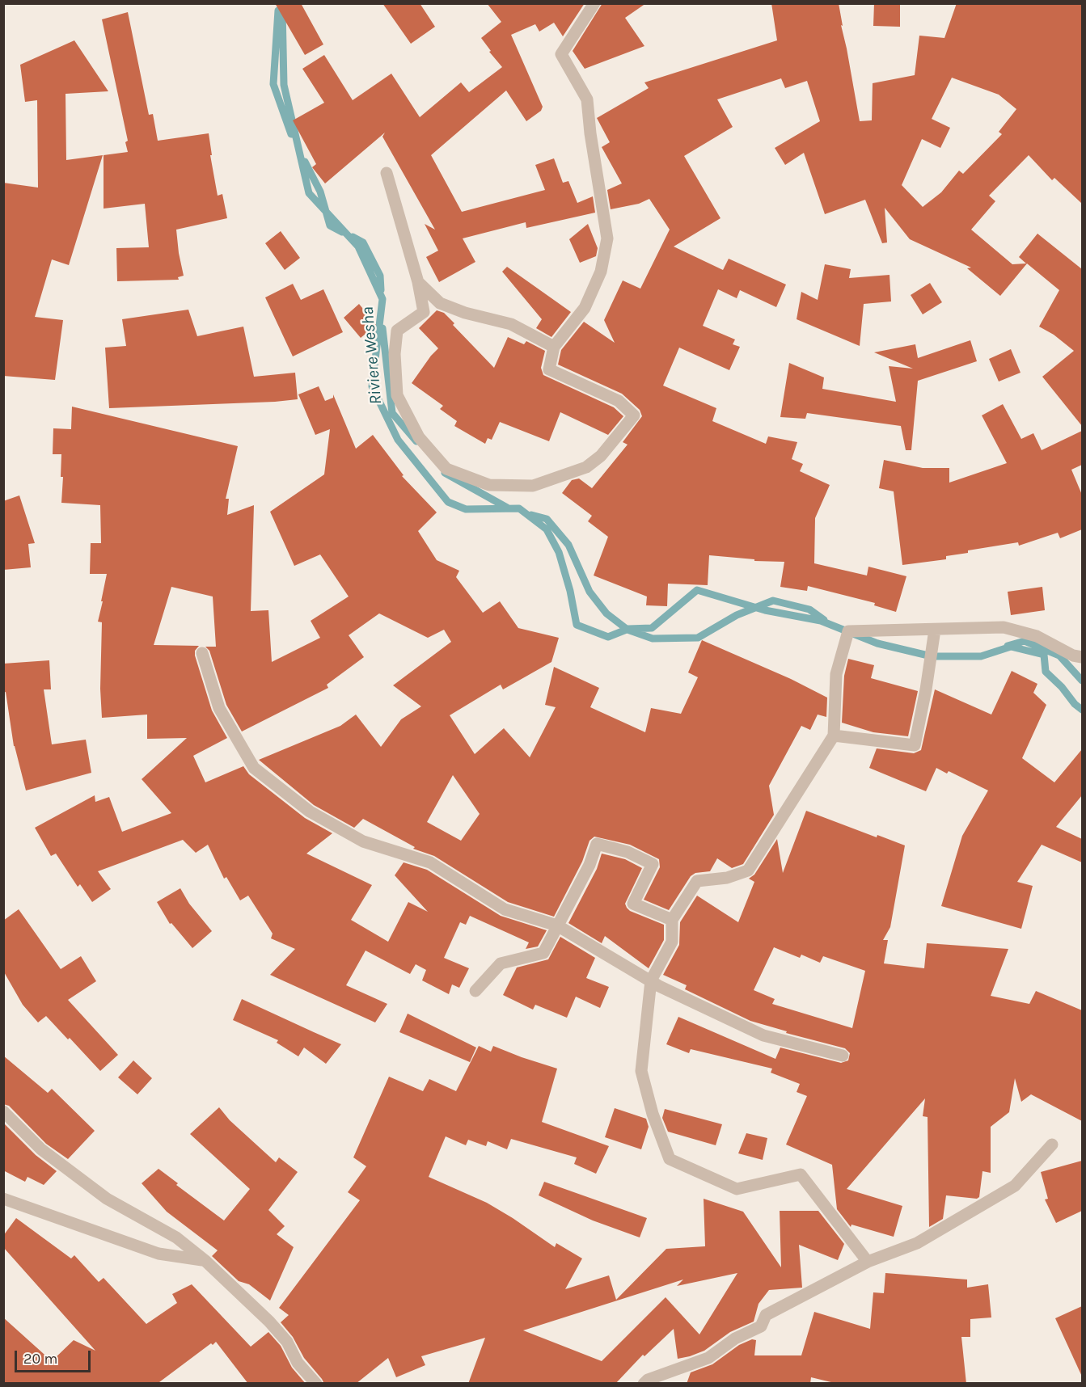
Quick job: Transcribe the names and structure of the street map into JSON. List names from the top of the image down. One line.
{"water":["Riviere Wesha"],"scale_bar":"20 m"}
